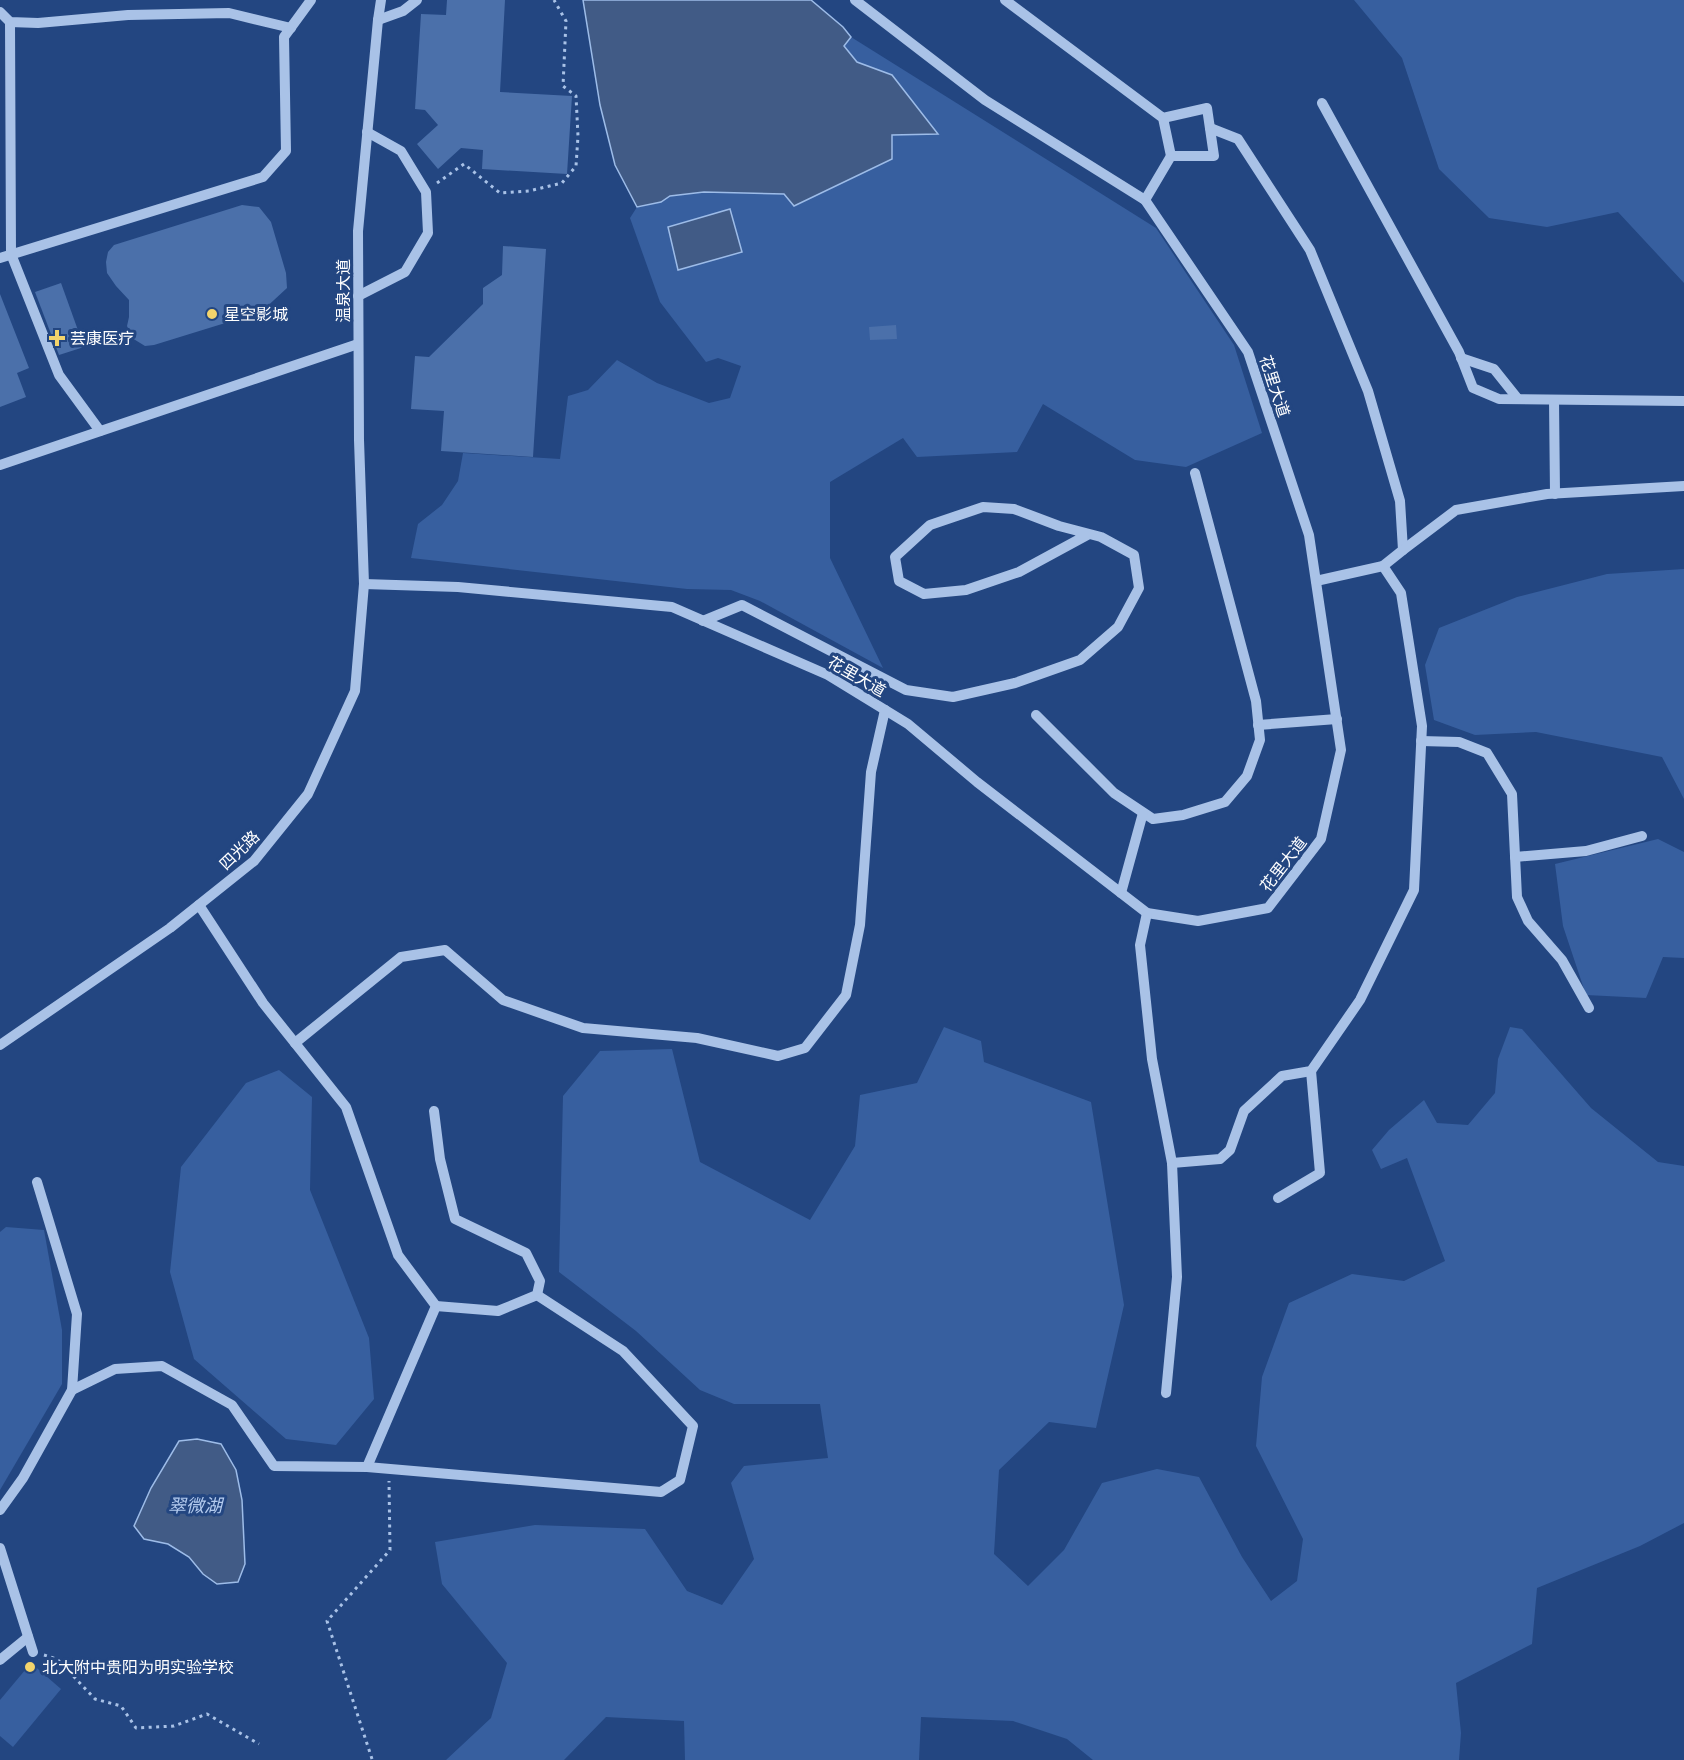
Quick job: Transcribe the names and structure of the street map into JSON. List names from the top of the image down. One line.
{"streets":{"street":["温泉大道","花里大道","四光路"]},"crossings":[["温泉大道","花里大道"],["温泉大道","四光路"],["花里大道","四光路"]],"water":["翠微湖"],"places":{"other":["星空影城","北大附中贵阳为明实验学校"],"health":["芸康医疗"]}}
